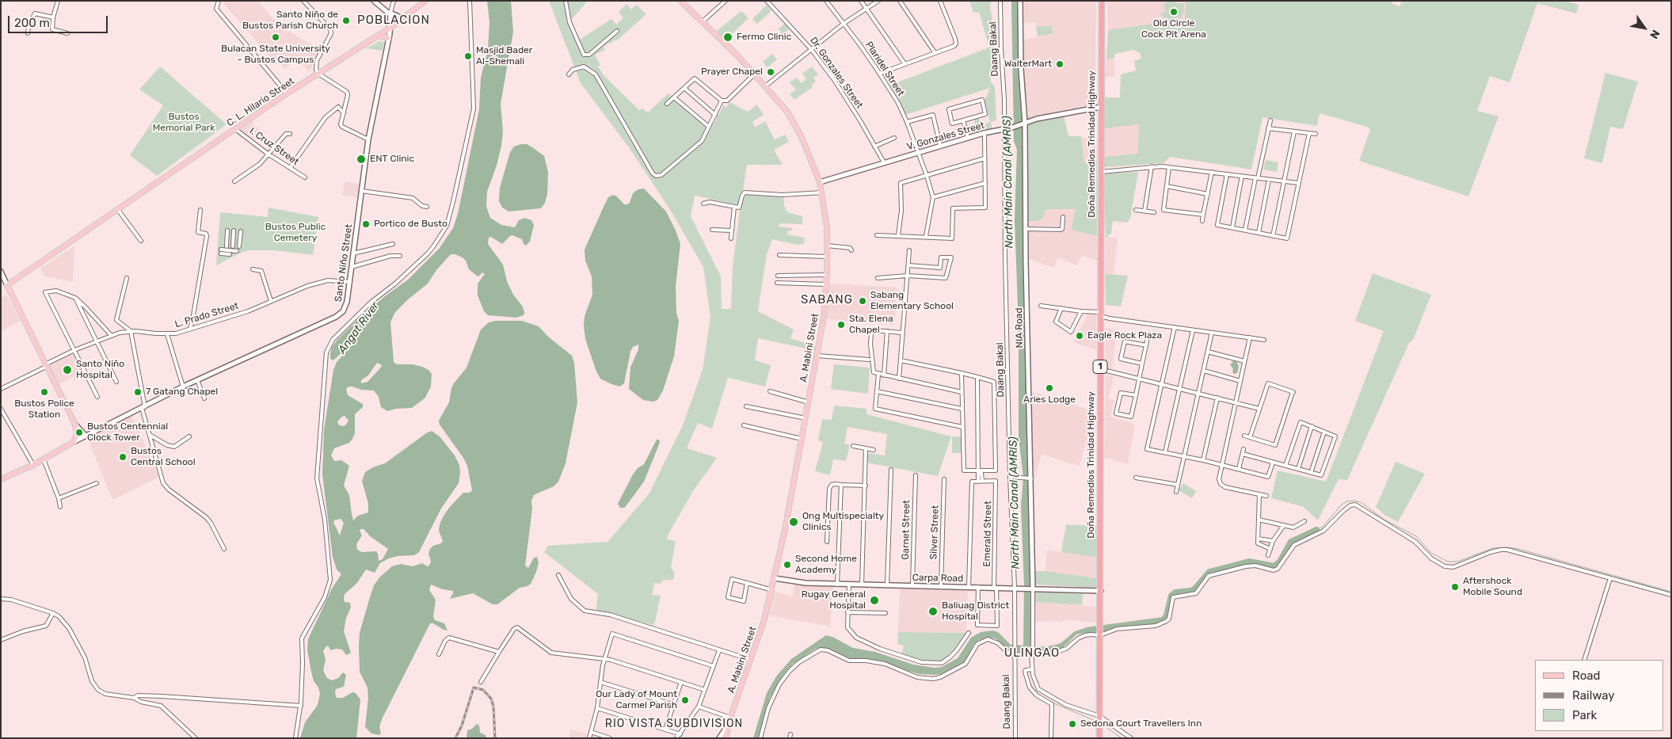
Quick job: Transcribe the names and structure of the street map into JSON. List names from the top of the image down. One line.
{"streets":{"highway":["Doña Remedios Trinidad Highway","1"],"main road":["C. L. Hilario Street","A. Mabini Street"],"street":["Daang Bakal","Plaridel Street","Dr. Gonzales Street","V. Gonzales Street","I. Cruz Street","Santo Niño Street","L. Prado Street","NIA Road","Garnet Street","Silver Street","Emerald Street","Carpa Road"]},"crossings":[["Daang Bakal","V. Gonzales Street"],["Daang Bakal","Carpa Road"],["Plaridel Street","V. Gonzales Street"],["Dr. Gonzales Street","V. Gonzales Street"],["C. L. Hilario Street","I. Cruz Street"],["C. L. Hilario Street","Santo Niño Street"],["V. Gonzales Street","Doña Remedios Trinidad Highway"],["V. Gonzales Street","NIA Road"],["V. Gonzales Street","A. Mabini Street"],["Doña Remedios Trinidad Highway","Carpa Road"],["Santo Niño Street","L. Prado Street"],["NIA Road","Carpa Road"],["A. Mabini Street","Carpa Road"],["Garnet Street","Carpa Road"],["Silver Street","Carpa Road"],["Emerald Street","Carpa Road"]],"districts":["POBLACION","SABANG","ULINGAO","RIO VISTA SUBDIVISION"],"water":["North Main Canal (AMRIS)","Angat River"],"parks":["Bustos Memorial Park","Bustos Public Cemetery"],"places":["Old Circle Cock Pit Arena","Santo Niño de Bustos Parish Church","Bulacan State University - Bustos Campus","Fermo Clinic","Masjid Bader Al-Shemali","WalterMart","Prayer Chapel","ENT Clinic","Portico de Busto","Sabang Elementary School","Sta. Elena Chapel","Eagle Rock Plaza","Santo Niño Hospital","Aries Lodge","Bustos Police Station","7 Gatang Chapel","Bustos Centennial Clock Tower","Bustos Central School","Ong Multispecialty Clinics","Second Home Academy","Aftershock Mobile Sound","Rugay General Hospital","Baliuag District Hospital","Our Lady of Mount Carmel Parish","Sedona Court Travellers Inn"],"legend":["Road","Railway","Park"],"scale_bar":"200 m","north":"bottom right"}
